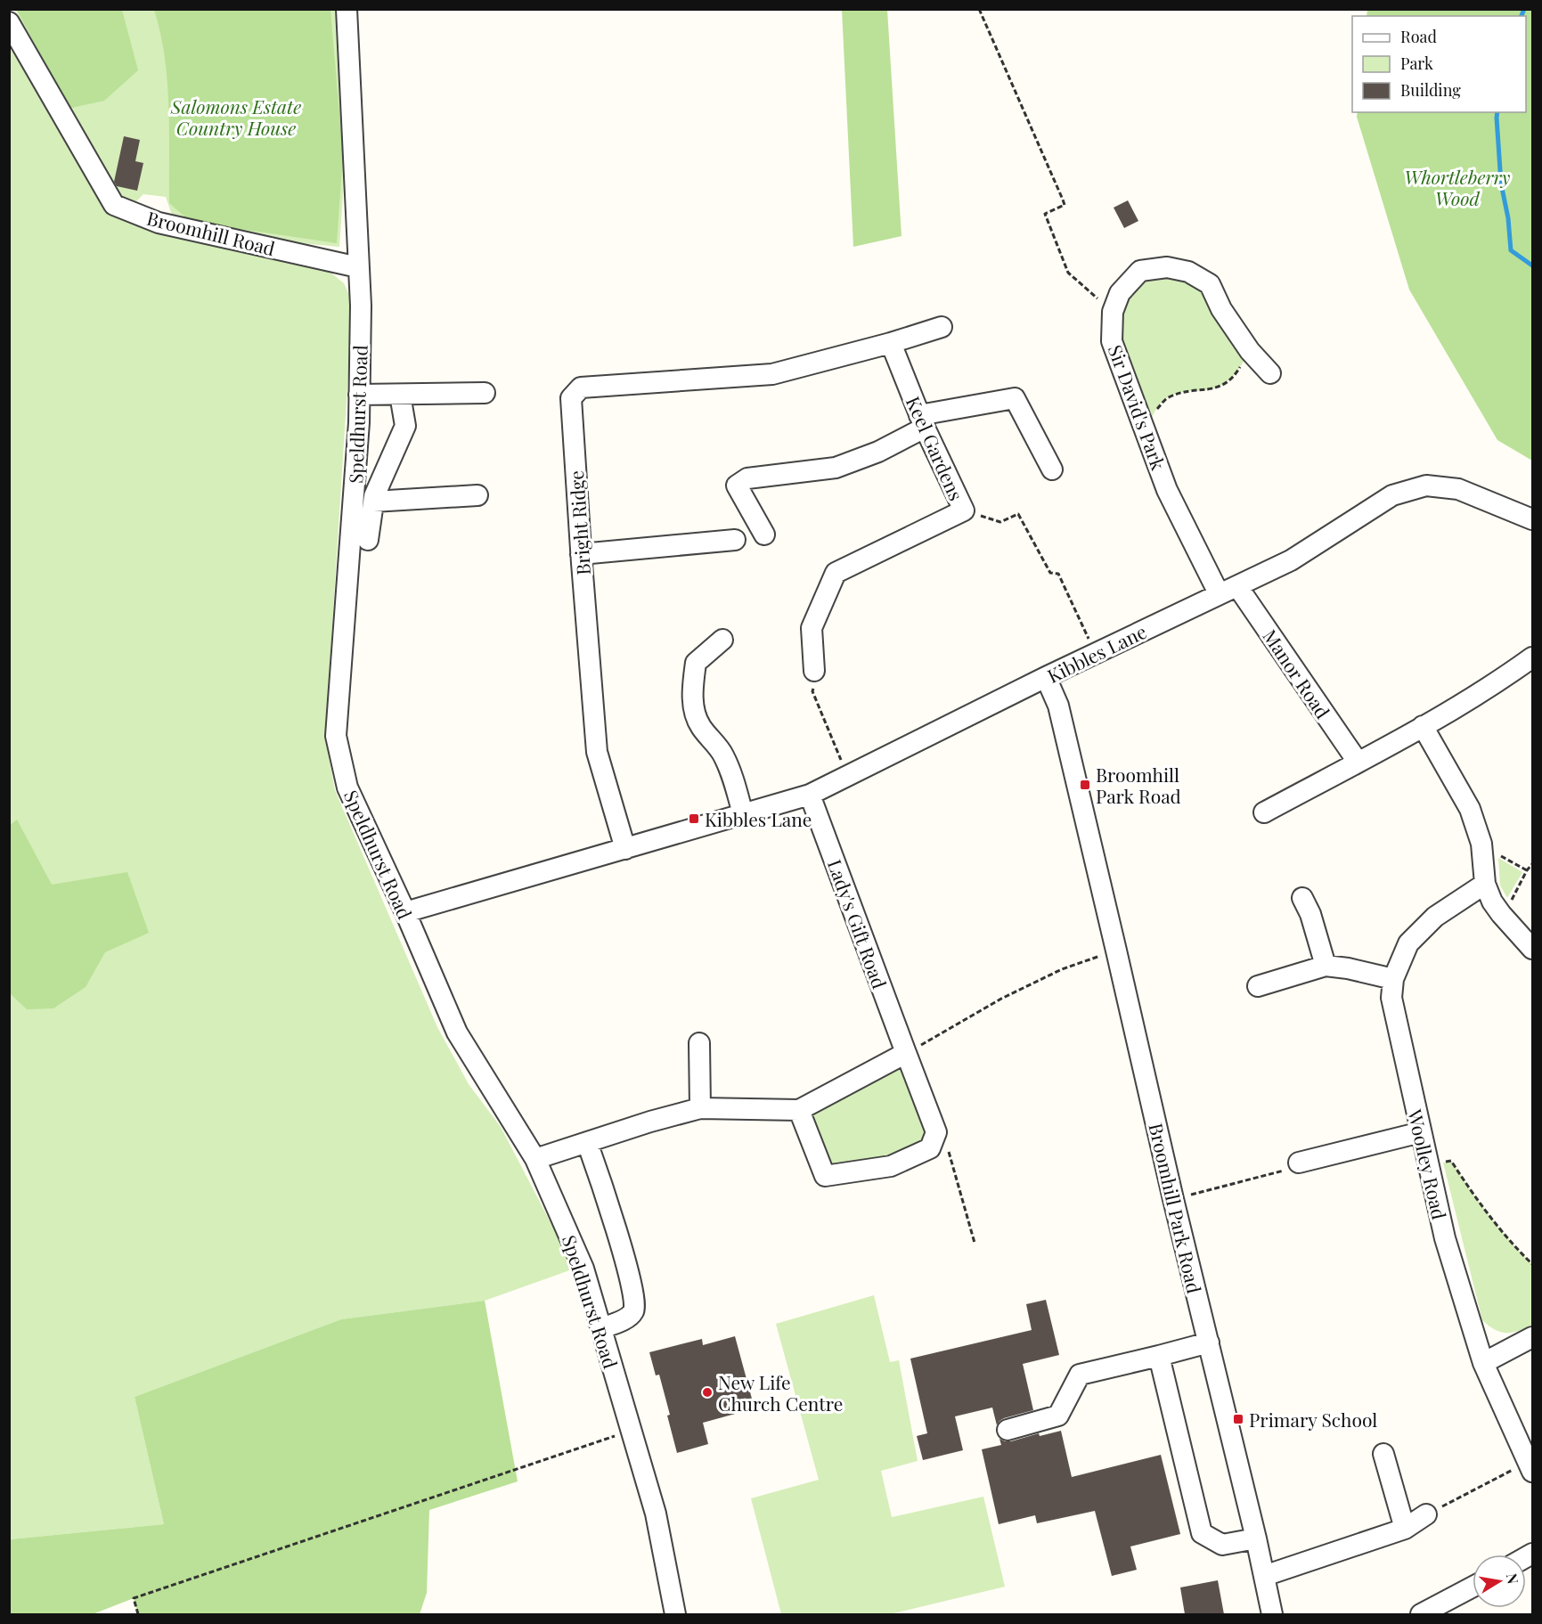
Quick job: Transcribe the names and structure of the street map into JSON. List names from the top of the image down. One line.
{"streets":{"street":["Broomhill Road","Sir David's Park","Speldhurst Road","Keel Gardens","Bright Ridge","Kibbles Lane","Manor Road","Lady's Gift Road","Woolley Road","Broomhill Park Road"]},"crossings":[["Broomhill Road","Speldhurst Road"],["Sir David's Park","Kibbles Lane"],["Speldhurst Road","Kibbles Lane"],["Keel Gardens","Bright Ridge"],["Bright Ridge","Kibbles Lane"],["Kibbles Lane","Manor Road"],["Kibbles Lane","Lady's Gift Road"],["Kibbles Lane","Broomhill Park Road"]],"parks":["Salomons Estate Country House","Whortleberry Wood"],"places":{"transit":["Broomhill Park Road","Kibbles Lane","Primary School"],"other":["New Life Church Centre"]},"legend":["Road","Park","Building"],"north":"right"}
